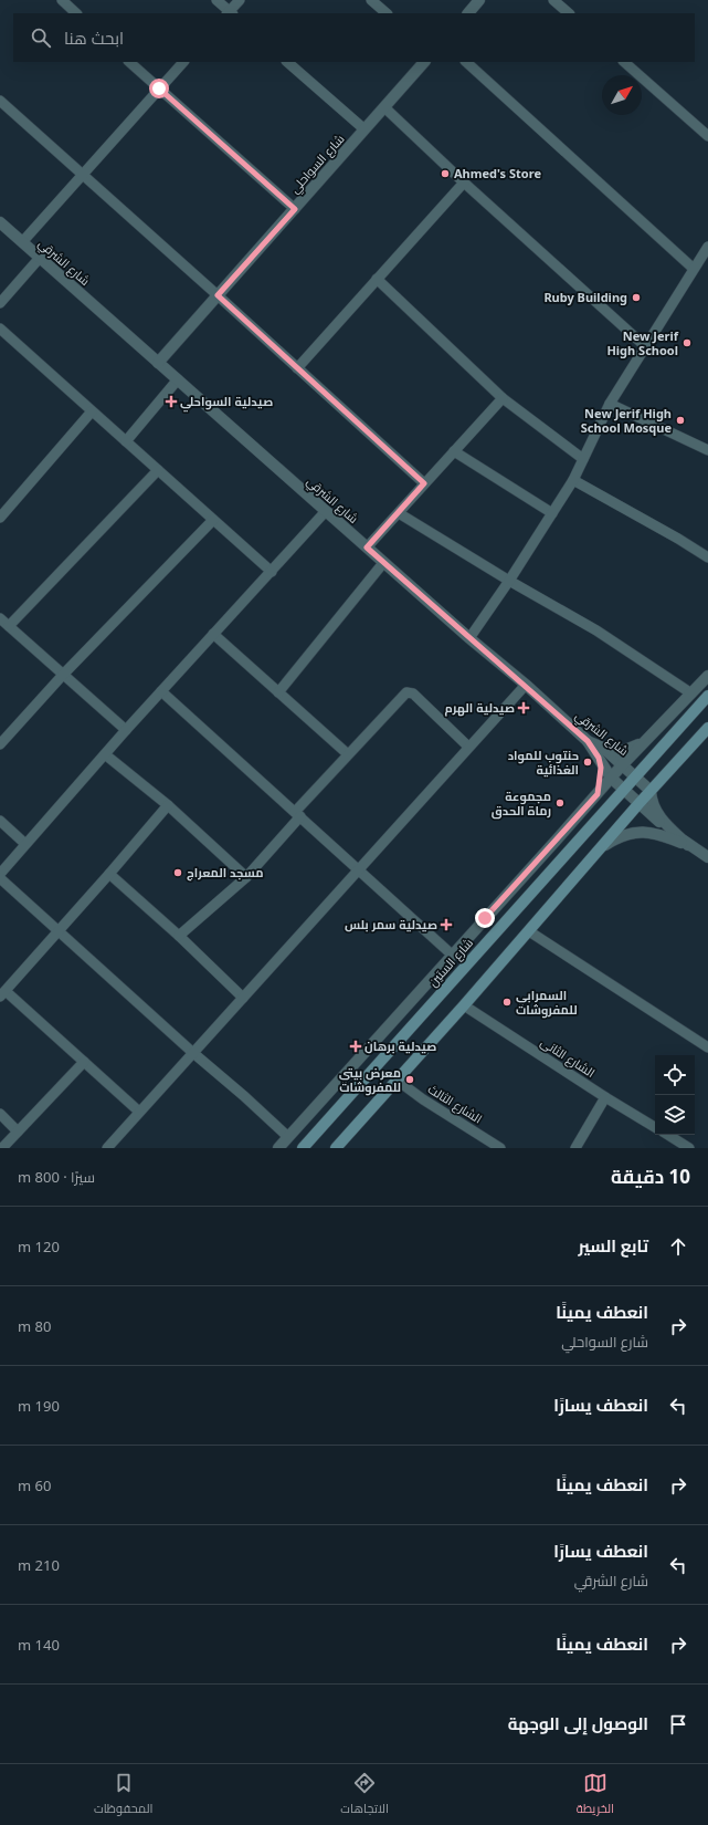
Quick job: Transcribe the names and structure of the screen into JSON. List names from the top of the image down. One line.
{"streets":{"main road":["شارع الستين"],"street":["شارع السواحلي","شارع الشرقي","الشارع الثانى","الشارع الثالث"]},"crossings":[["شارع السواحلي","شارع الشرقي"],["شارع الشرقي","شارع الستين"]],"places":{"other":["Ahmed's Store","Ruby Building","New Jerif High School","New Jerif High School Mosque","حنتوب للمواد الغذائية","مجموعة رماة الحدق","مسجد المعراج","السمرابي للمفروشات","معرض بيتي للمفروشات"],"health":["صيدلية السواحلي","صيدلية الهرم","صيدلية سمر بلس","صيدلية برهان"]},"north":"top right","page":{"search":"ابحث هنا","heading":["10 دقيقة","سيرًا · 800 m"],"list":[["تابع السير","120 m"],["انعطف يمينًا","شارع السواحلي","80 m"],["انعطف يسارًا","190 m"],["انعطف يمينًا","60 m"],["انعطف يسارًا","شارع الشرقي","210 m"],["انعطف يمينًا","140 m"],"الوصول إلى الوجهة"],"nav":["الخريطة","الاتجاهات","المحفوظات"]}}
